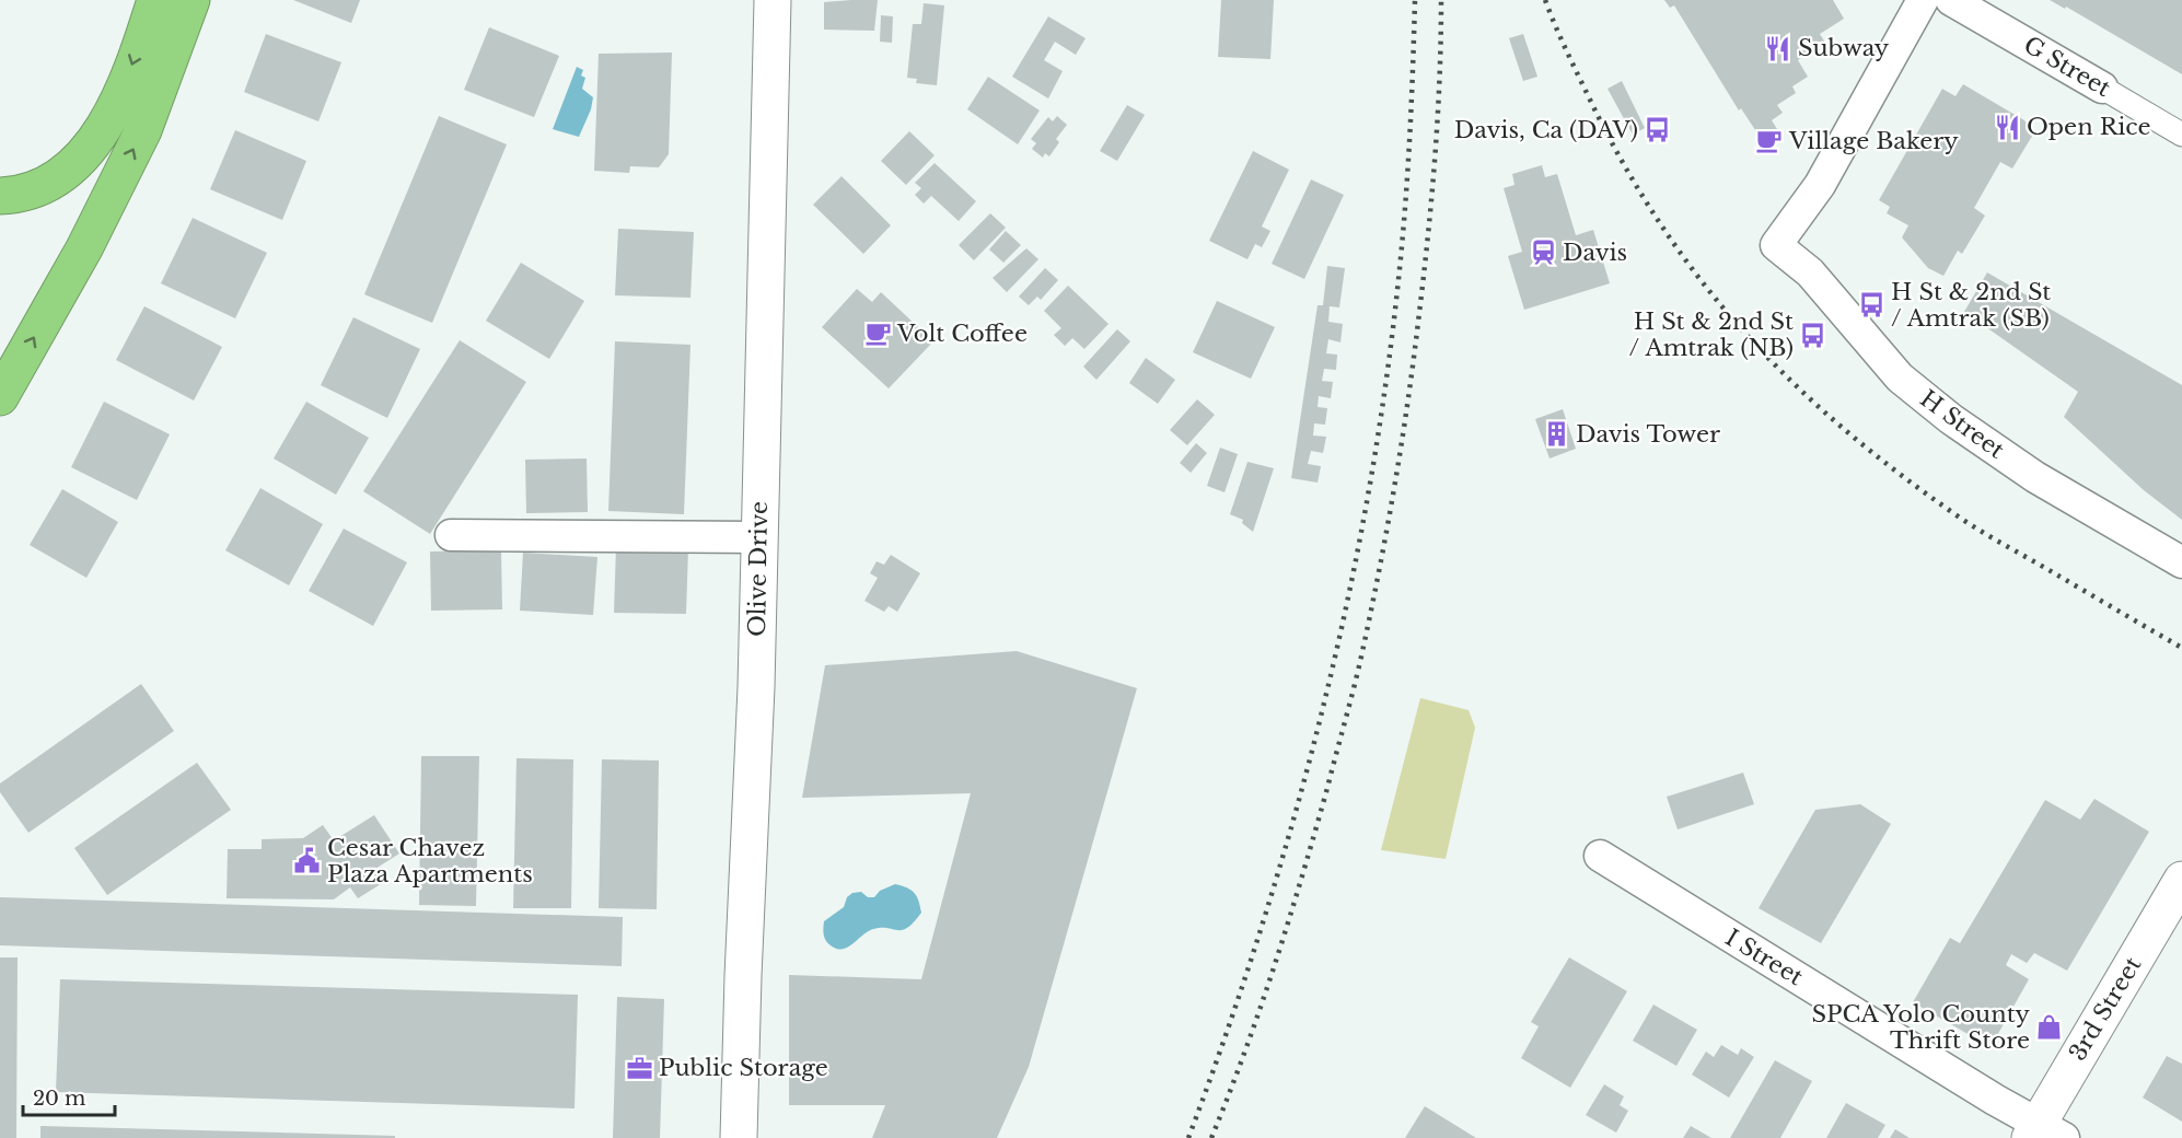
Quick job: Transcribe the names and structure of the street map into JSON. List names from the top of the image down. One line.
{"streets":{"street":["G Street","H Street","Olive Drive","I Street","3rd Street"]},"crossings":[["I Street","3rd Street"]],"places":{"restaurant":["Subway","Open Rice"],"bus stop":["Davis, Ca (DAV)","H St & 2nd St / Amtrak (SB)","H St & 2nd St / Amtrak (NB)"],"cafe":["Village Bakery","Volt Coffee"],"station":["Davis"],"building":["Davis Tower"],"public building":["Cesar Chavez Plaza Apartments"],"shop":["SPCA Yolo County Thrift Store"],"office":["Public Storage"]},"scale_bar":"20 m"}
